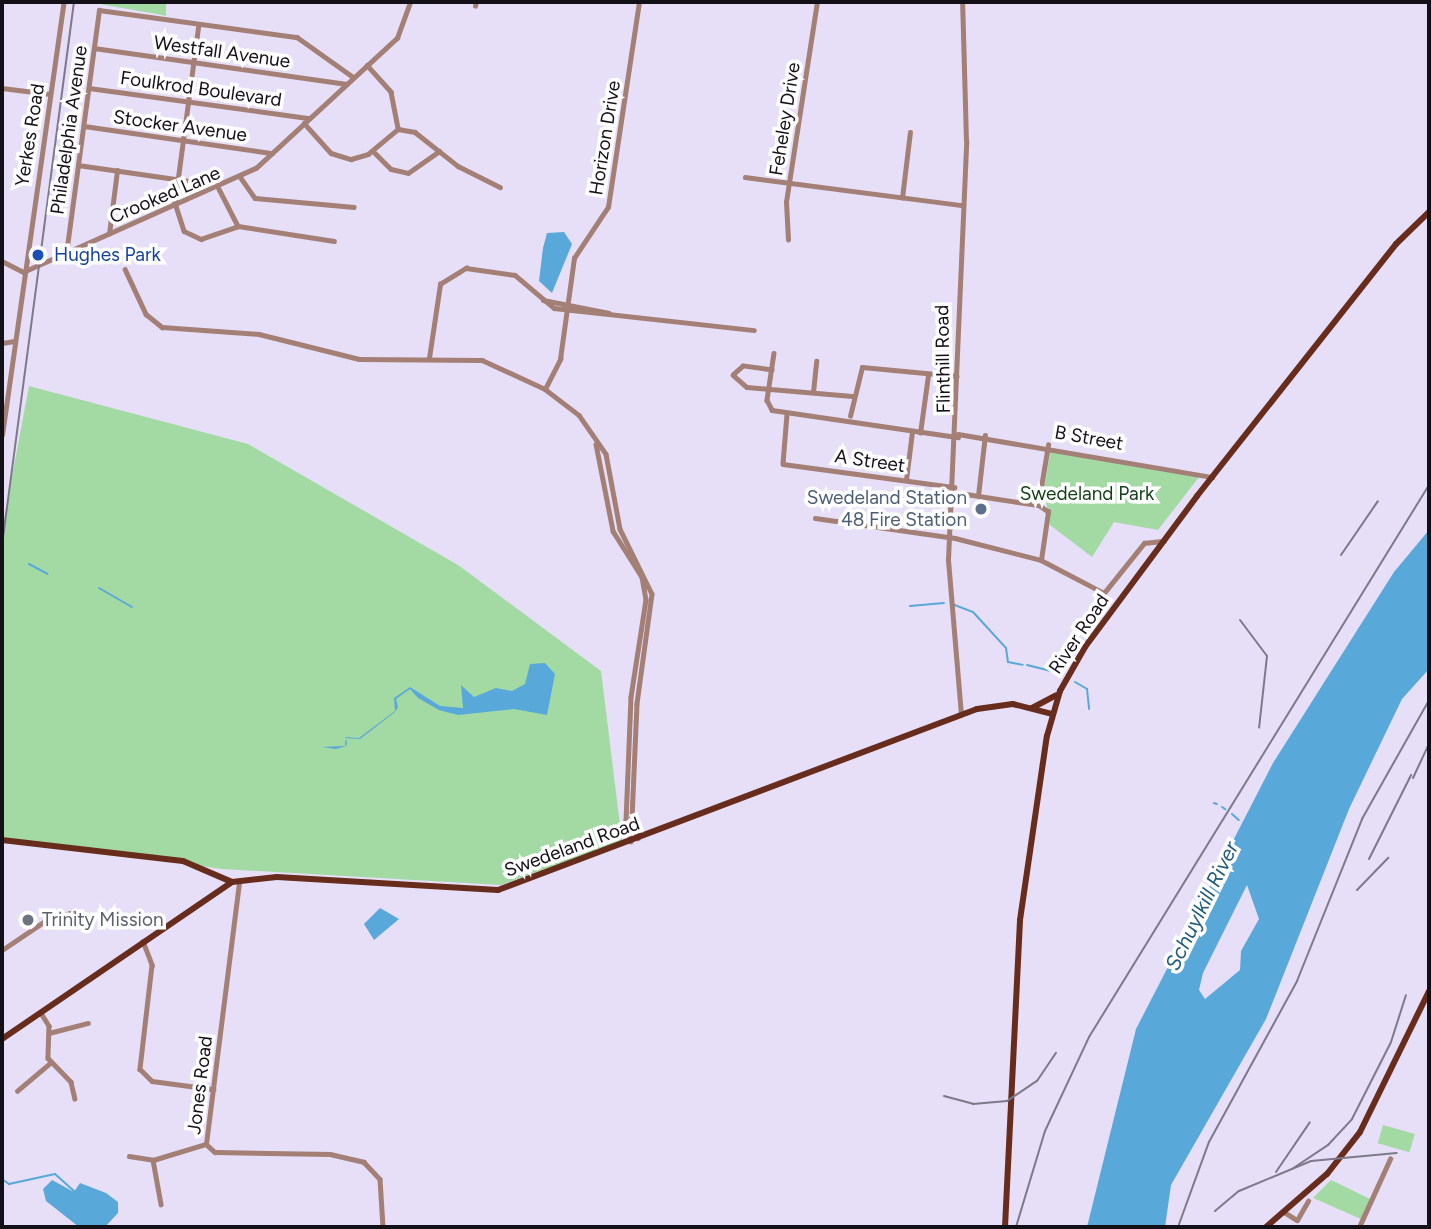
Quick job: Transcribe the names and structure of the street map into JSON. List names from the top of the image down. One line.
{"streets":{"main road":["River Road","Swedeland Road"],"street":["Westfall Avenue","Foulkrod Boulevard","Feheley Drive","Stocker Avenue","Philadelphia Avenue","Yerkes Road","Horizon Drive","Crooked Lane","Flinthill Road","B Street","A Street","Jones Road"]},"crossings":[["Westfall Avenue","Philadelphia Avenue"],["Westfall Avenue","Crooked Lane"],["Foulkrod Boulevard","Philadelphia Avenue"],["Foulkrod Boulevard","Crooked Lane"],["Stocker Avenue","Philadelphia Avenue"],["Stocker Avenue","Crooked Lane"],["Philadelphia Avenue","Crooked Lane"],["Yerkes Road","Crooked Lane"],["Flinthill Road","B Street"],["Flinthill Road","A Street"],["Flinthill Road","Swedeland Road"],["B Street","A Street"],["B Street","River Road"],["River Road","Swedeland Road"],["Swedeland Road","Jones Road"]],"water":["Schuylkill River"],"parks":["Swedeland Park"],"places":["Hughes Park","Swedeland Station 48 Fire Station","Trinity Mission"]}
